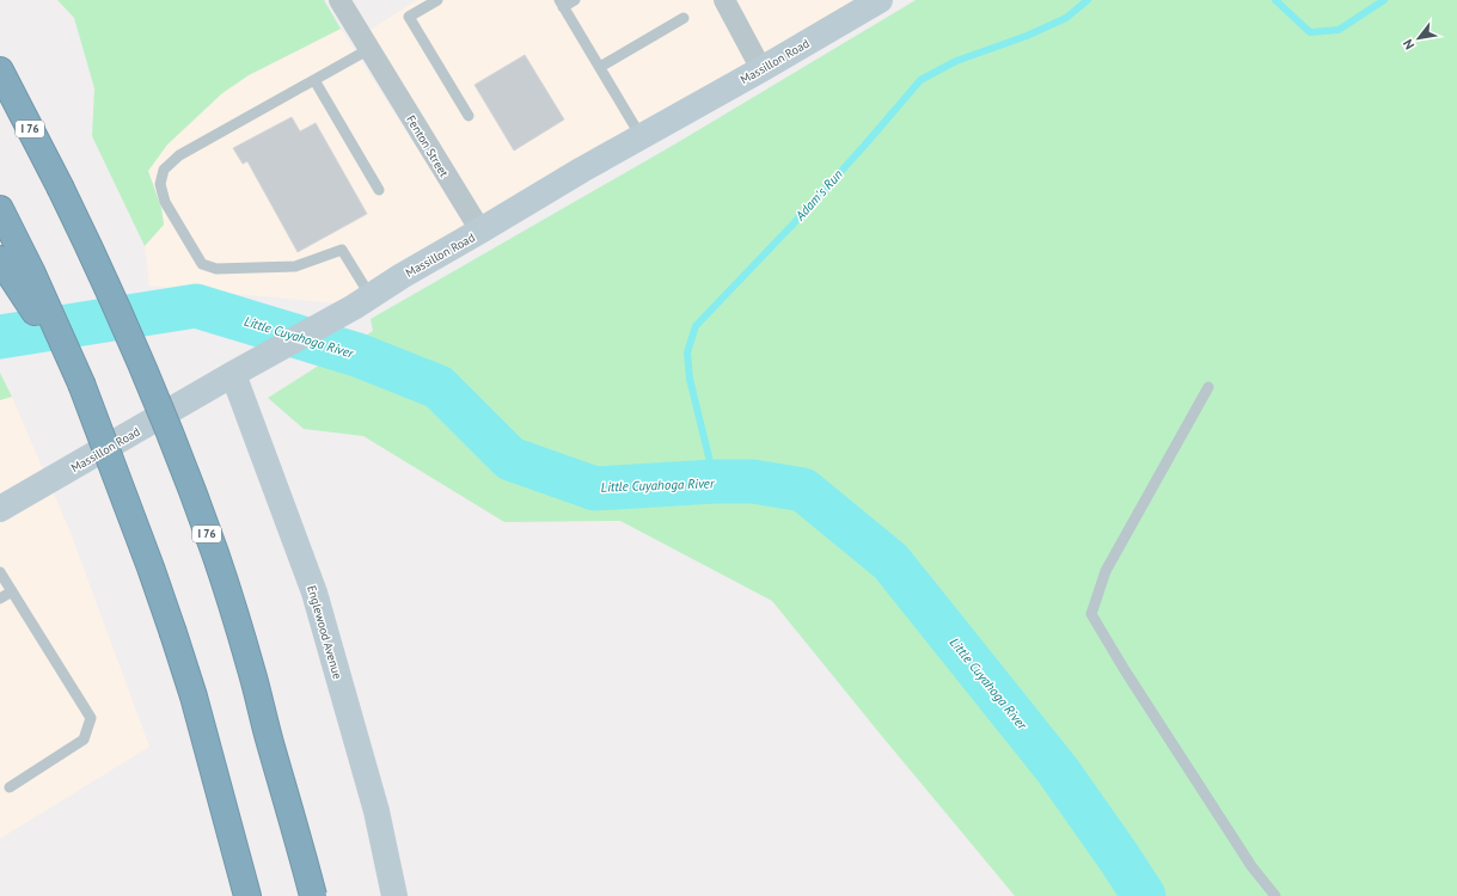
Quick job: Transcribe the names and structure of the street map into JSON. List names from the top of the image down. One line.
{"streets":{"highway":["I 76"],"street":["Massillon Road","Fenton Street","Englewood Avenue"]},"crossings":[["Massillon Road","Fenton Street"],["Massillon Road","Englewood Avenue"]],"water":["Adam's Run","Little Cuyahoga River"],"north":"bottom left"}
